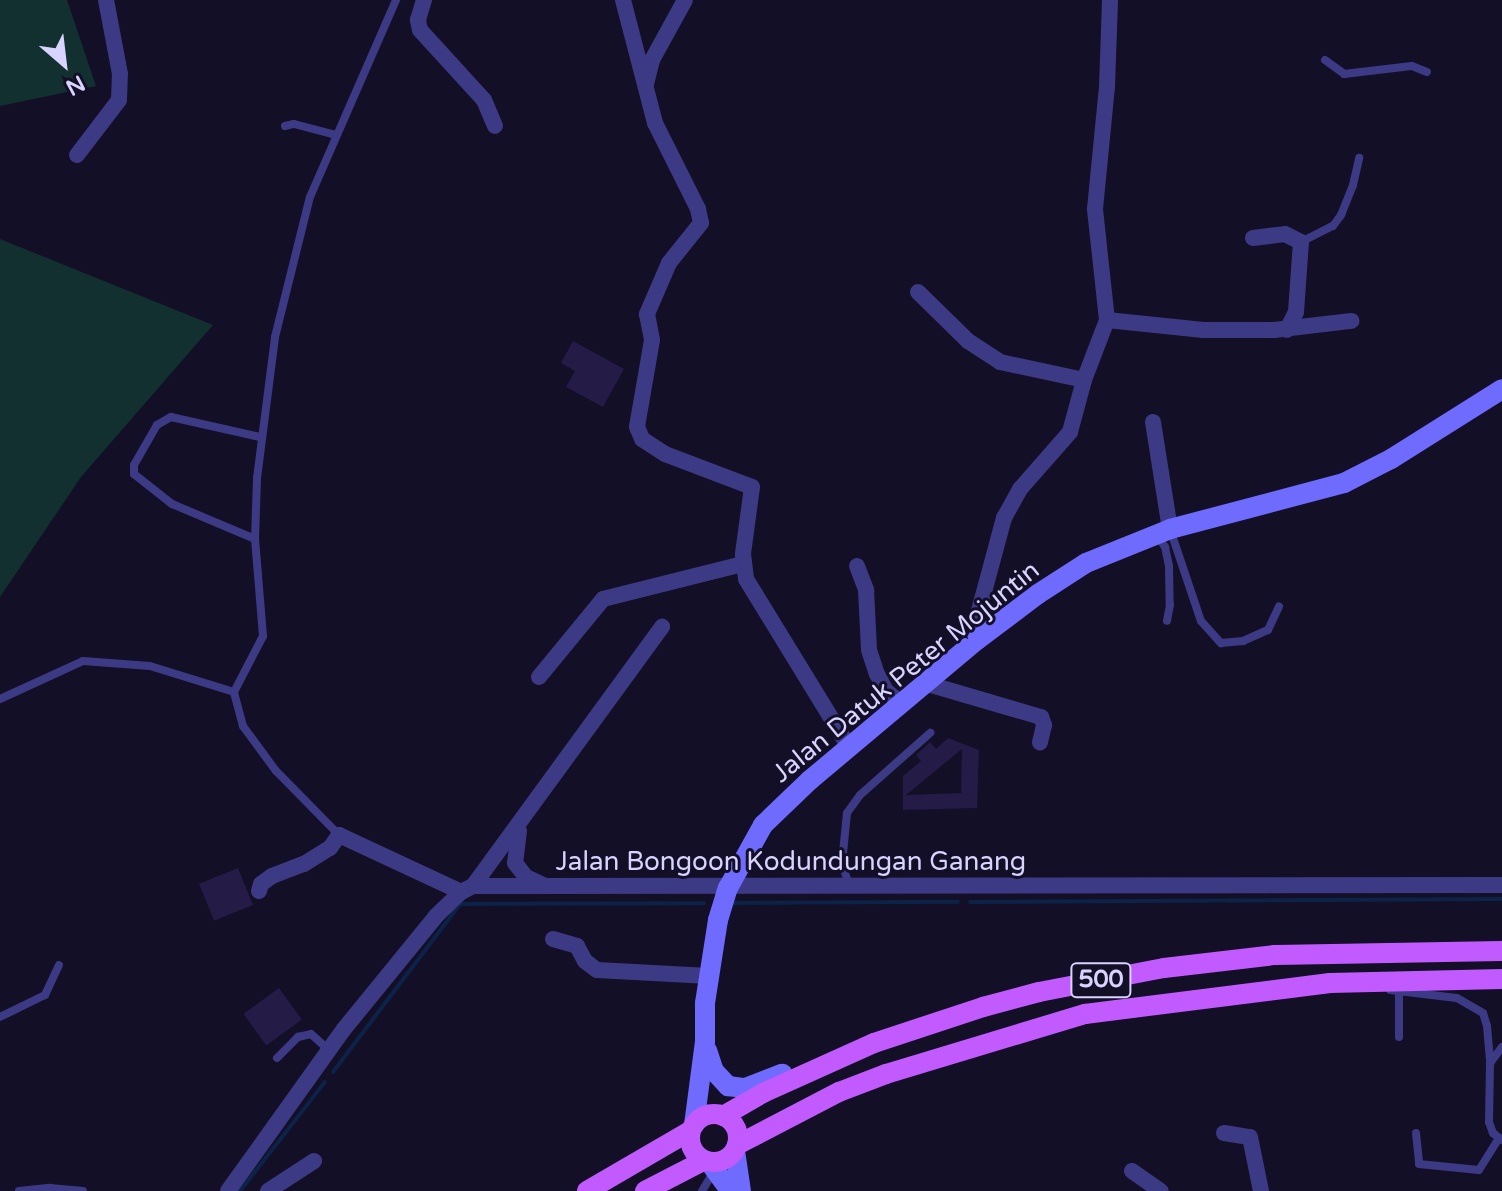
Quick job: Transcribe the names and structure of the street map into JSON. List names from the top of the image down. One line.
{"streets":{"main road":["Jalan Datuk Peter Mojuntin","500"],"street":["Jalan Bongoon Kodundungan Ganang"]},"crossings":[["Jalan Datuk Peter Mojuntin","Jalan Bongoon Kodundungan Ganang"],["Jalan Datuk Peter Mojuntin","500"]],"north":"bottom right"}
